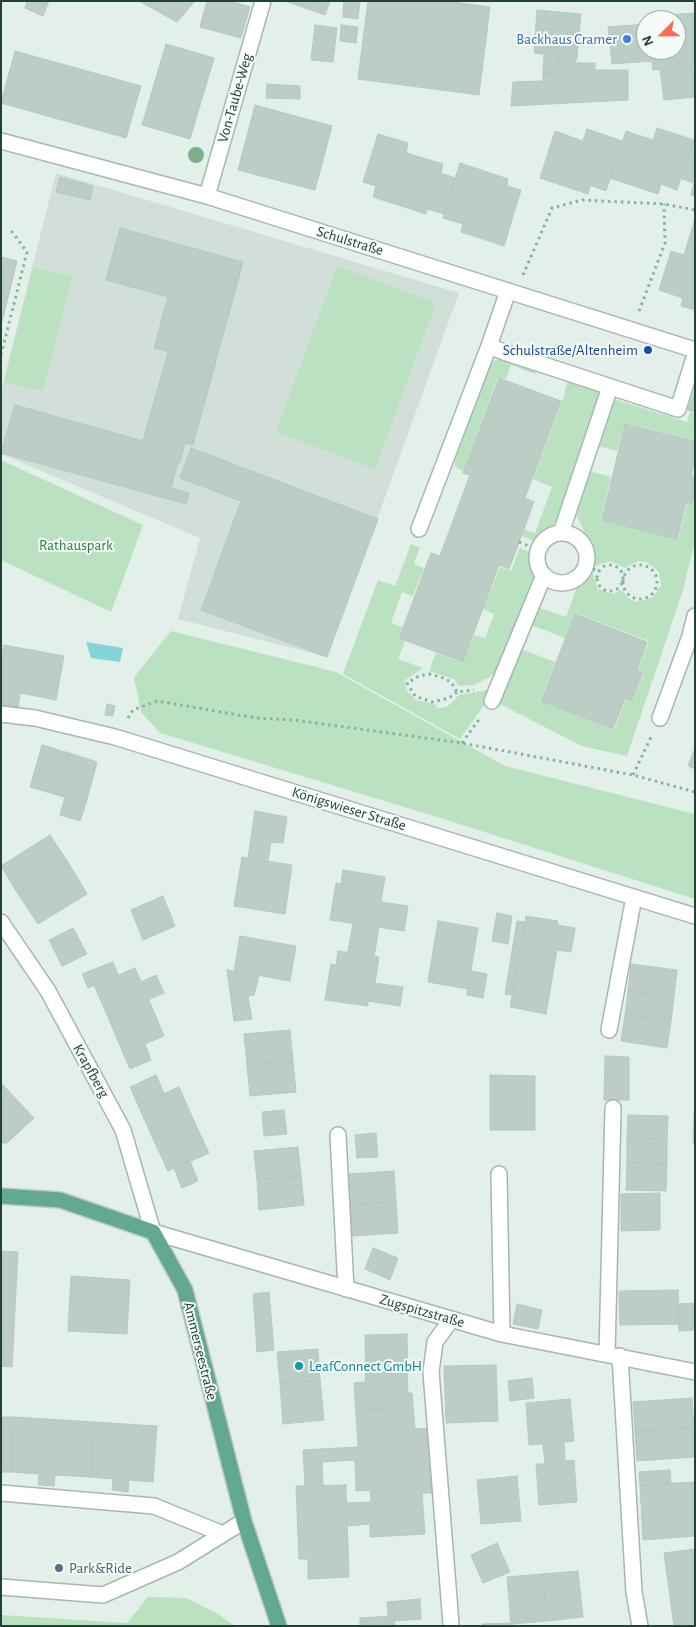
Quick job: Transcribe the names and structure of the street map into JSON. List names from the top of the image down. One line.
{"streets":{"main road":["Ammerseestraße"],"street":["Von-Taube-Weg","Schulstraße","Königswieser Straße","Krapfberg","Zugspitzstraße"]},"crossings":[["Von-Taube-Weg","Schulstraße"],["Krapfberg","Zugspitzstraße"],["Krapfberg","Ammerseestraße"],["Zugspitzstraße","Ammerseestraße"]],"parks":["Rathauspark"],"places":["Backhaus Cramer","Schulstraße/Altenheim","LeafConnect GmbH","Park&Ride"],"north":"bottom left"}
